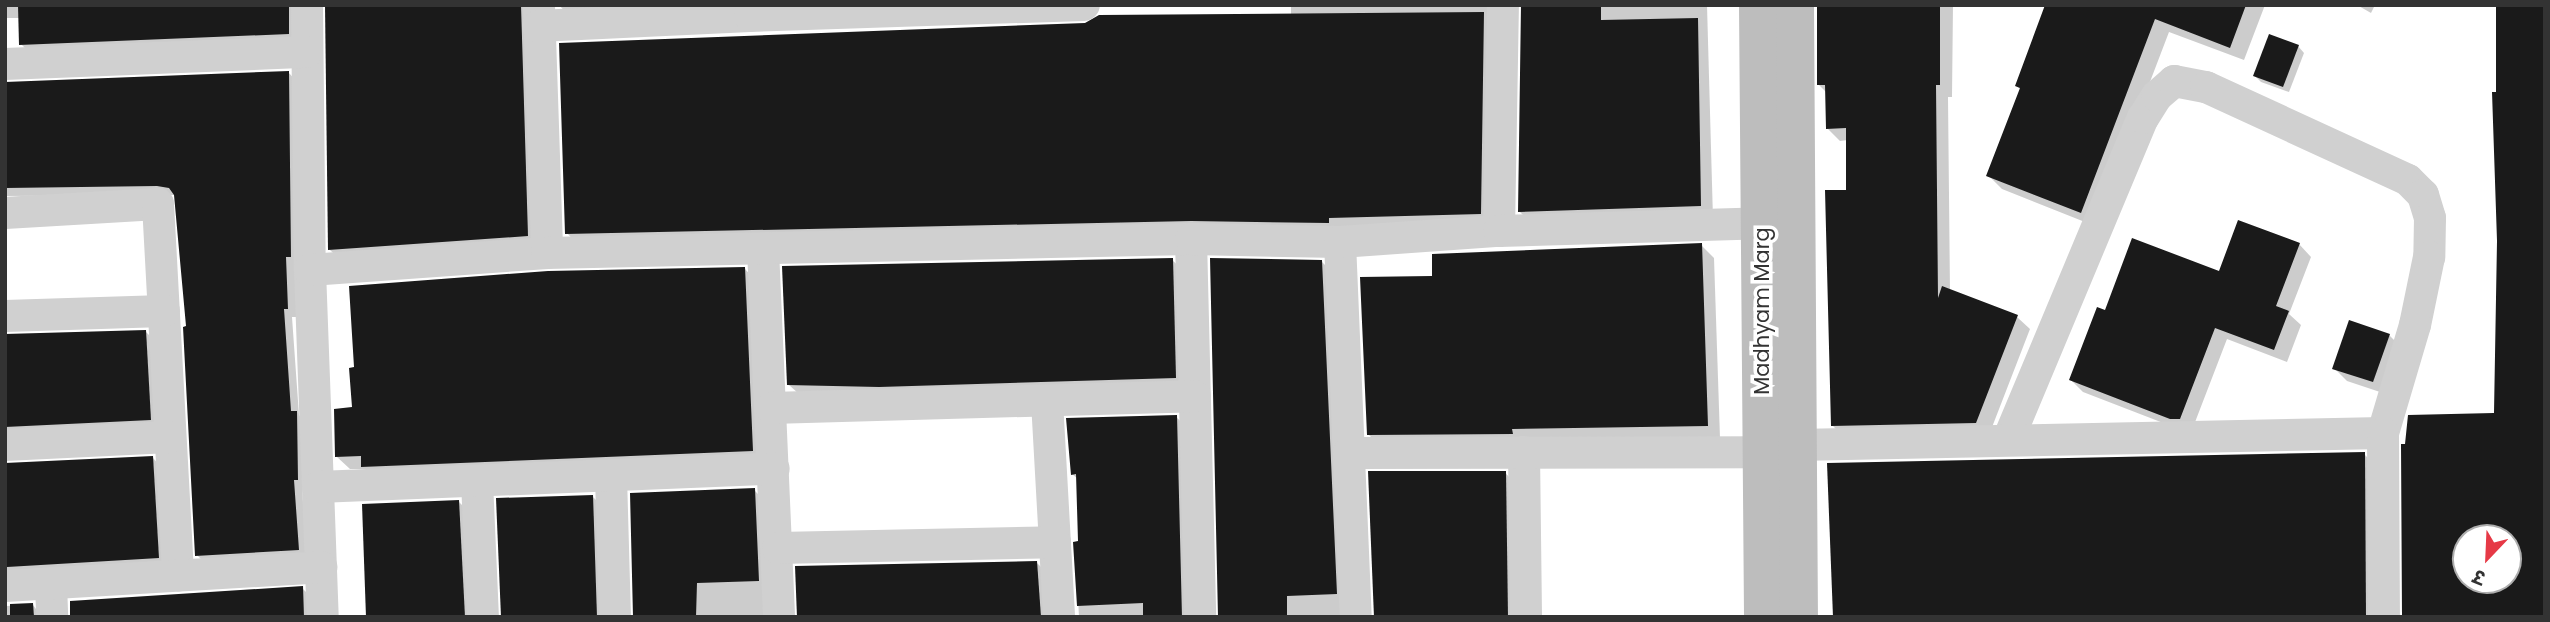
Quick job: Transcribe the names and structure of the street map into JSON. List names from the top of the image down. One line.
{"streets":{"street":["Madhyam Marg"]},"north":"bottom left"}
